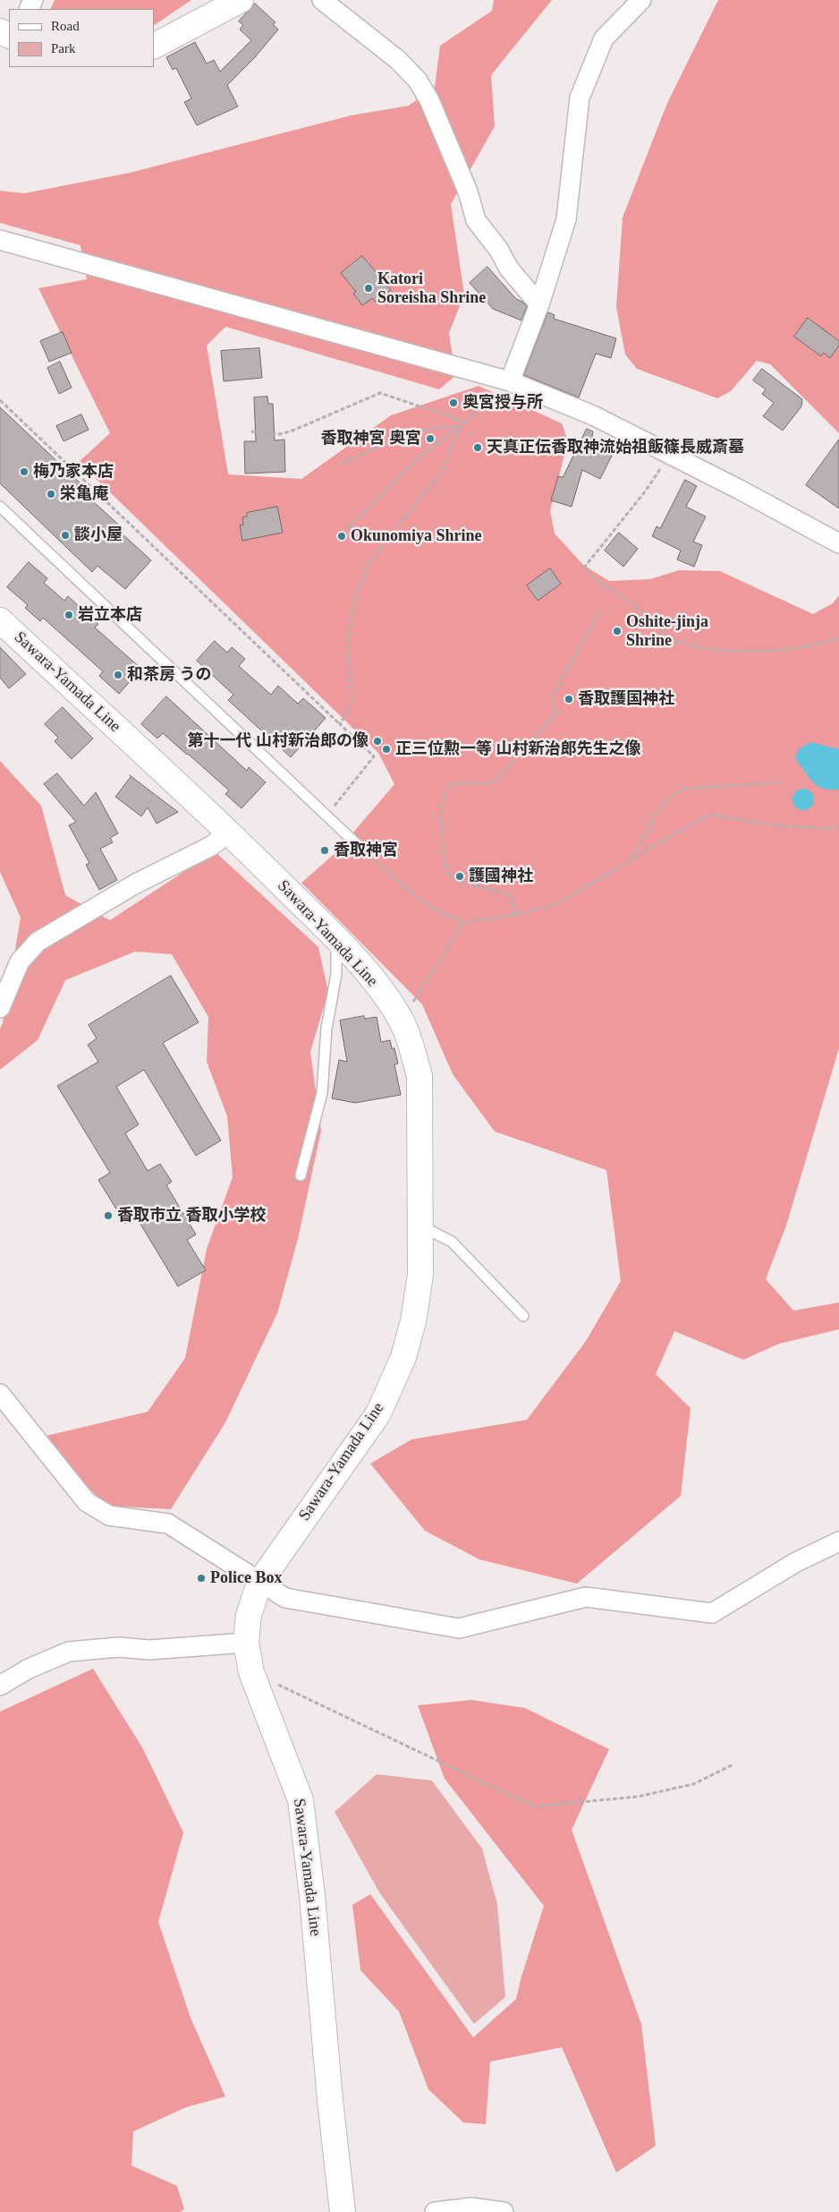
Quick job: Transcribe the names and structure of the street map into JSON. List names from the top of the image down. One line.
{"streets":{"main road":["Sawara-Yamada Line"]},"places":["Katori Soreisha Shrine","奥宮授与所","香取神宮 奥宮","天真正伝香取神流始祖飯篠長威斎墓","梅乃家本店","栄亀庵","談小屋","Okunomiya Shrine","岩立本店","Oshite-jinja Shrine","和茶房 うの","香取護国神社","第十一代 山村新治郎の像","正三位勲一等 山村新治郎先生之像","香取神宮","護國神社","香取市立 香取小学校","Police Box"],"legend":["Road","Park"]}
